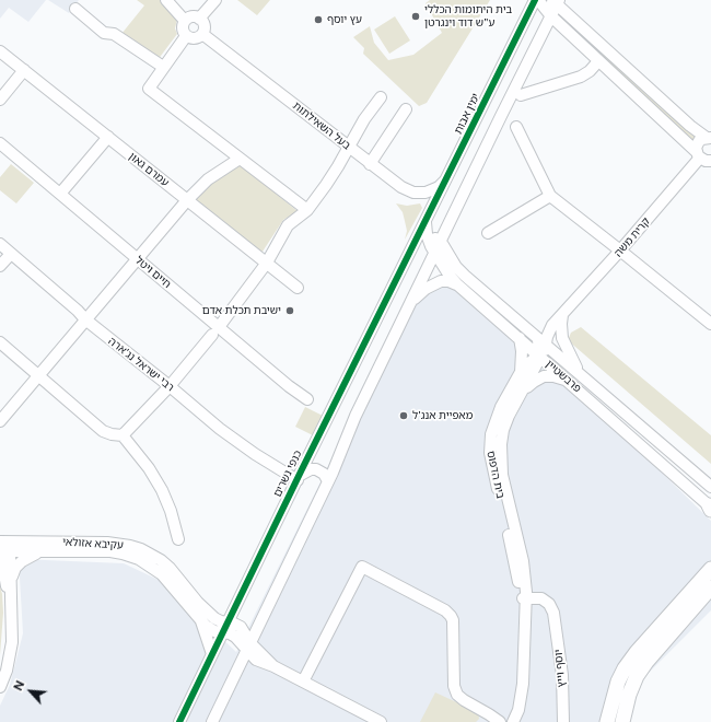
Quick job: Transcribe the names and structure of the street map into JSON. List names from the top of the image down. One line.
{"streets":{"street":["ימין אבות","בעל השאילתות","עמרם גאון","קרית משה","חיים ויטל","רבי ישראל נג'ארה","פרבשטיין","כנפי נשרים","בית הדפוס","עקיבא אזולאי","יוסף וייץ"]},"crossings":[["ימין אבות","בעל השאילתות"],["ימין אבות","פרבשטיין"],["ימין אבות","כנפי נשרים"],["קרית משה","פרבשטיין"],["קרית משה","בית הדפוס"],["רבי ישראל נג'ארה","כנפי נשרים"],["פרבשטיין","כנפי נשרים"],["פרבשטיין","בית הדפוס"],["כנפי נשרים","עקיבא אזולאי"],["בית הדפוס","יוסף וייץ"]],"places":["בית היתומות הכללי ע\"ש דוד וינגרטן","עץ יוסף","ישיבת תכלת אדם","מאפיית אנג'ל"],"north":"top left"}
